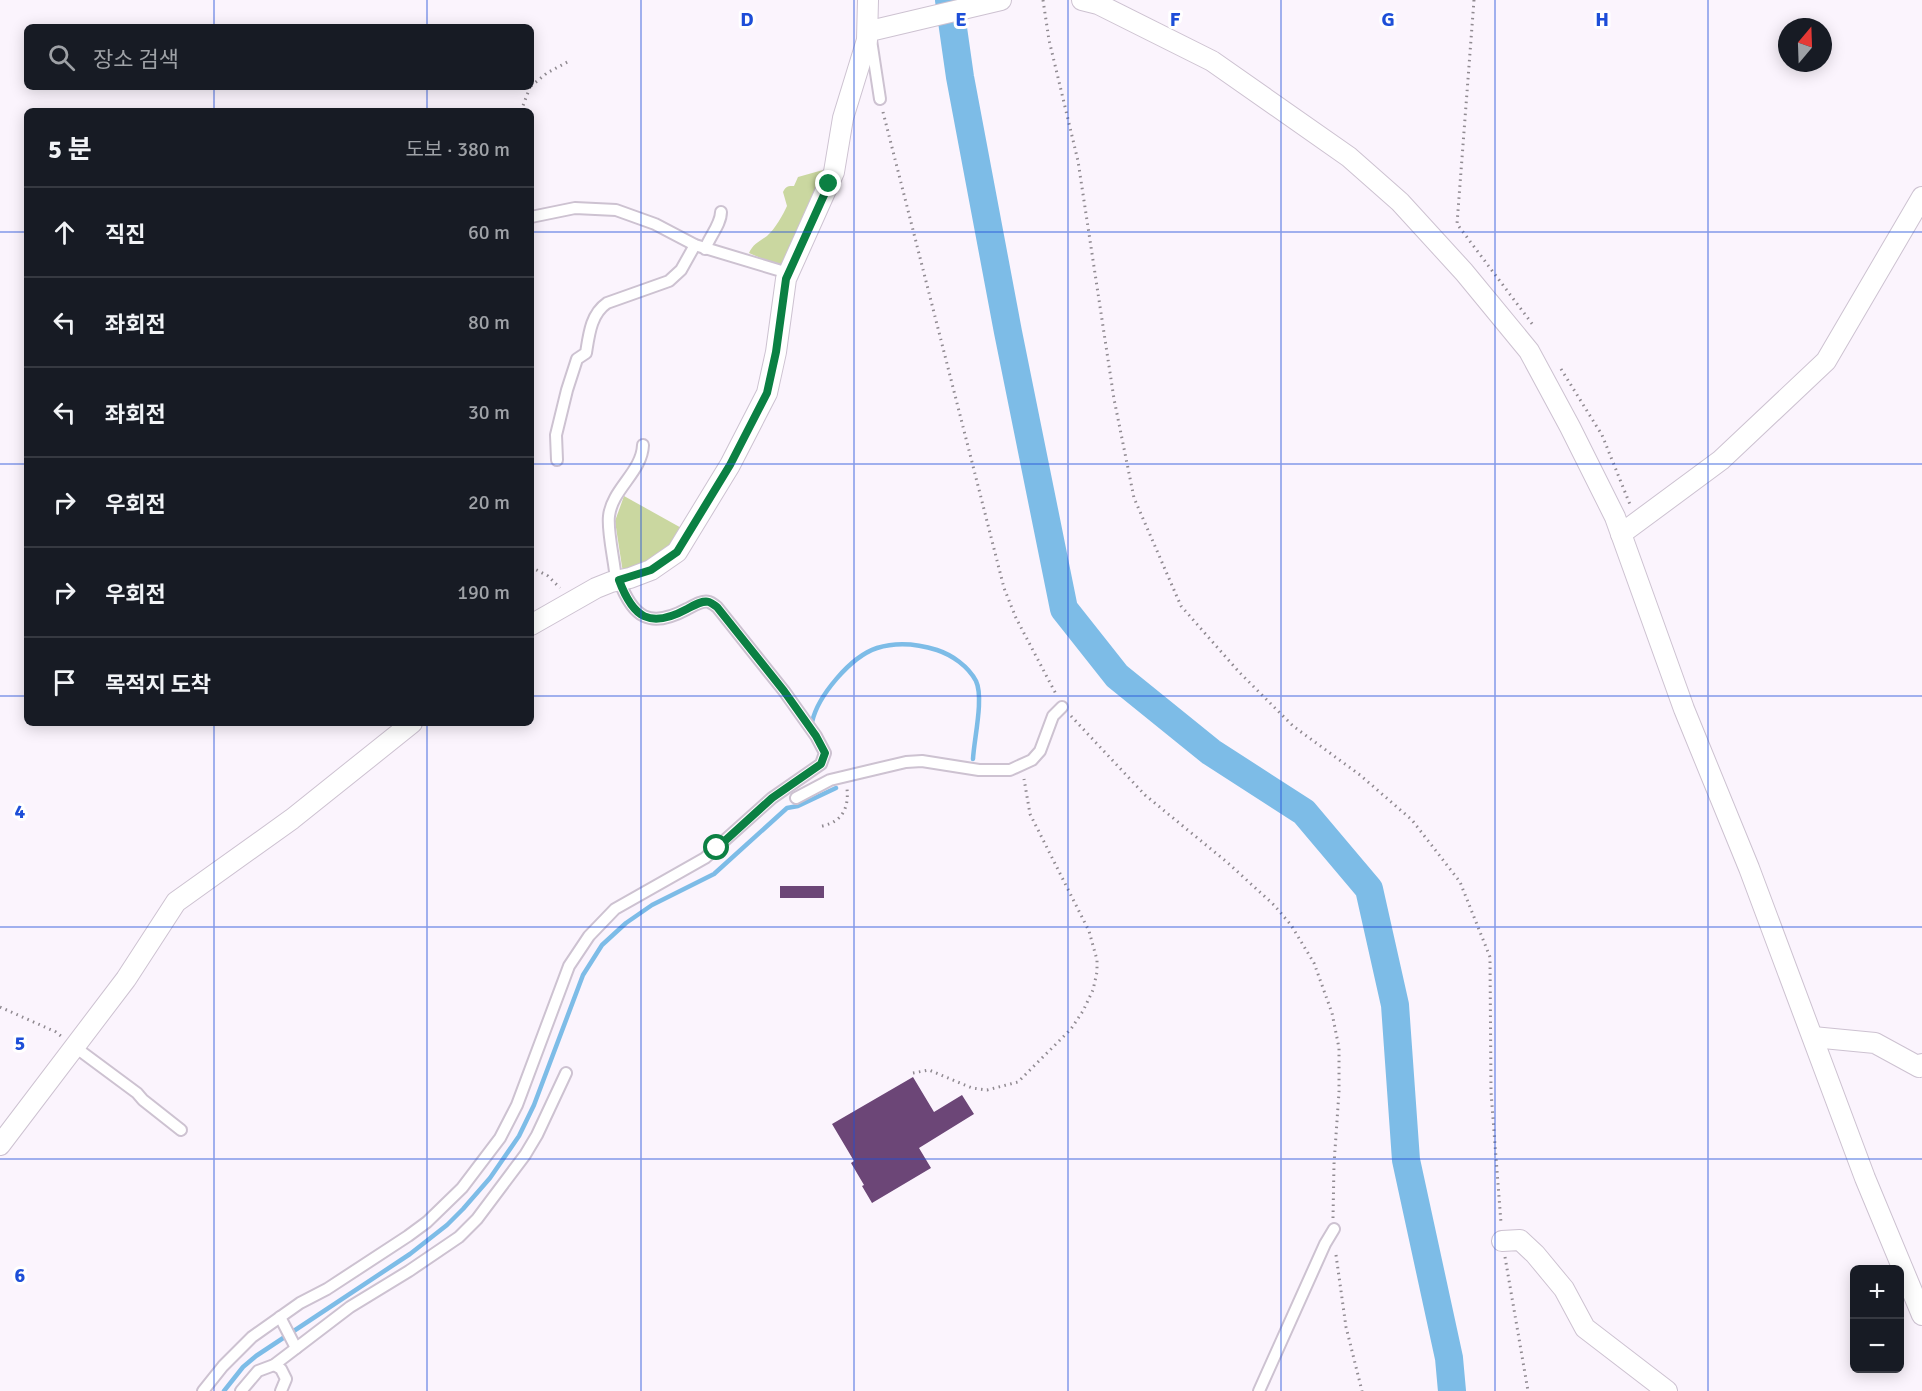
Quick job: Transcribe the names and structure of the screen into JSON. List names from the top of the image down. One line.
{"north":"top","page":{"search":"장소 검색","heading":["5 분","도보 · 380 m"],"list":[["직진","60 m"],["좌회전","80 m"],["좌회전","30 m"],["우회전","20 m"],["우회전","190 m"],"목적지 도착"],"map_buttons":["+","−"]},"grid":{"columns":["D","E","F","G","H"],"rows":["4","5","6"]}}
